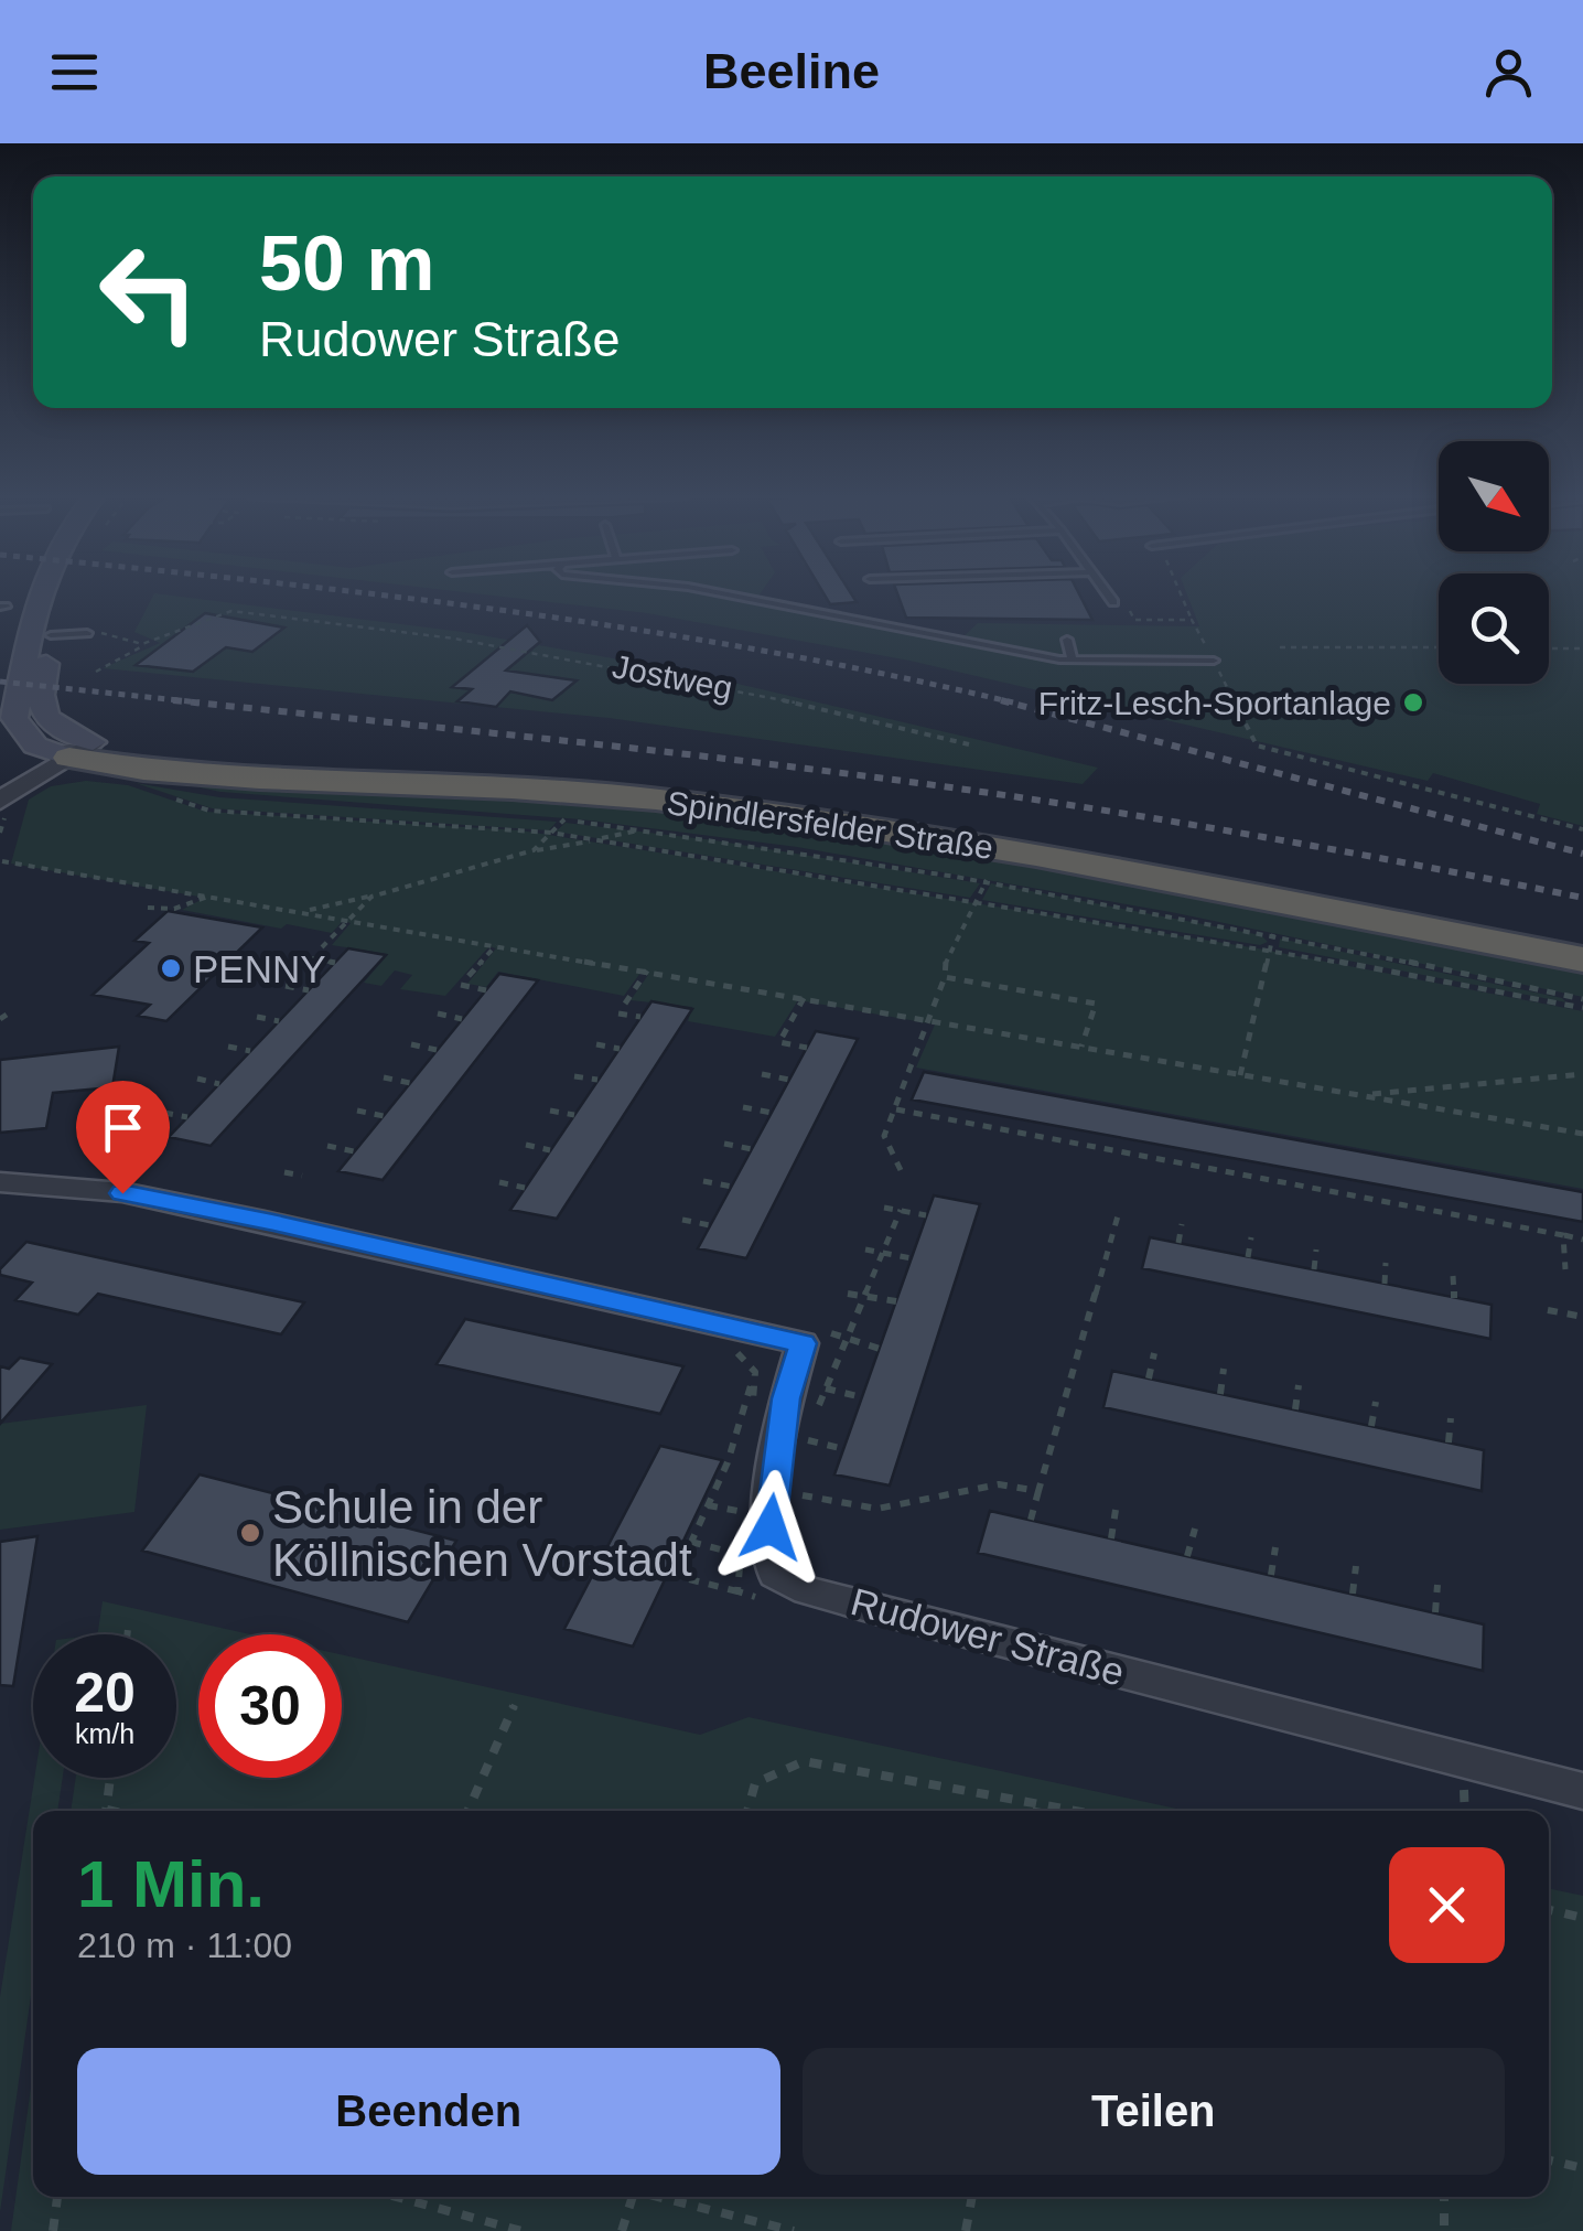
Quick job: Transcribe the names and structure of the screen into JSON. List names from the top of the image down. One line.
{"streets":{"highway":["Spindlersfelder Straße"],"street":["Rudower Straße"],"path":["Jostweg"]},"places":["Fritz-Lesch-Sportanlage","PENNY","Schule in der Köllnischen Vorstadt"],"north":"bottom right","page":{"header":"Beeline","turn":["50 m","Rudower Straße"],"speed":"20 km/h","limit":"30","heading":["1 Min.","210 m · 11:00"],"buttons":["Beenden","Teilen"]}}
